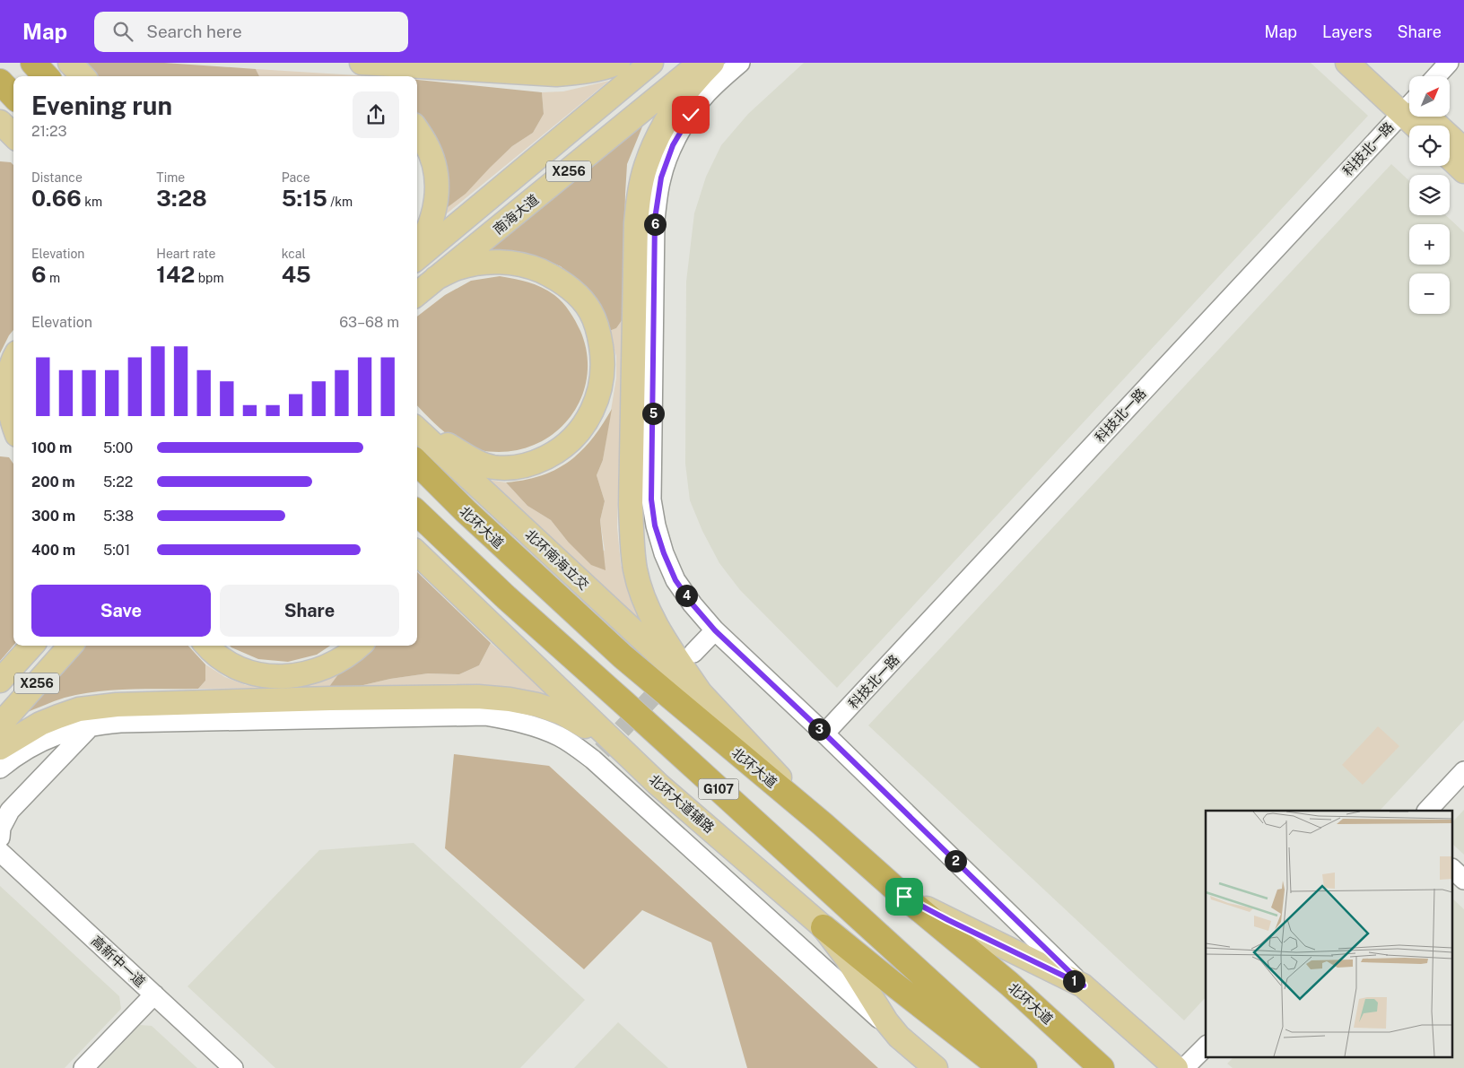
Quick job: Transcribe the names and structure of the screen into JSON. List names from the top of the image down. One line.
{"streets":{"highway":["北环大道","G107"],"main road":["X256","南海大道","北环南海立交","北环大道辅路"],"street":["科技北一路","高新中一道"]},"north":"top right","page":{"header":"Map","search":"Search here","nav":["Map","Layers","Share"],"map_buttons":["+","−"],"heading":["Evening run","21:23"],"stats":[["Distance","0.66 km"],["Time","3:28"],["Pace","5:15 /km"],["Elevation","6 m"],["Heart rate","142 bpm"],["kcal","45"]],"pins":["6","5","4","3","2","1"],"chart":["Elevation","63–68 m"],"list":[{"name":"100 m","note":"5:00"},{"name":"200 m","note":"5:22"},{"name":"300 m","note":"5:38"},{"name":"400 m","note":"5:01"}],"buttons":["Save","Share"]}}
